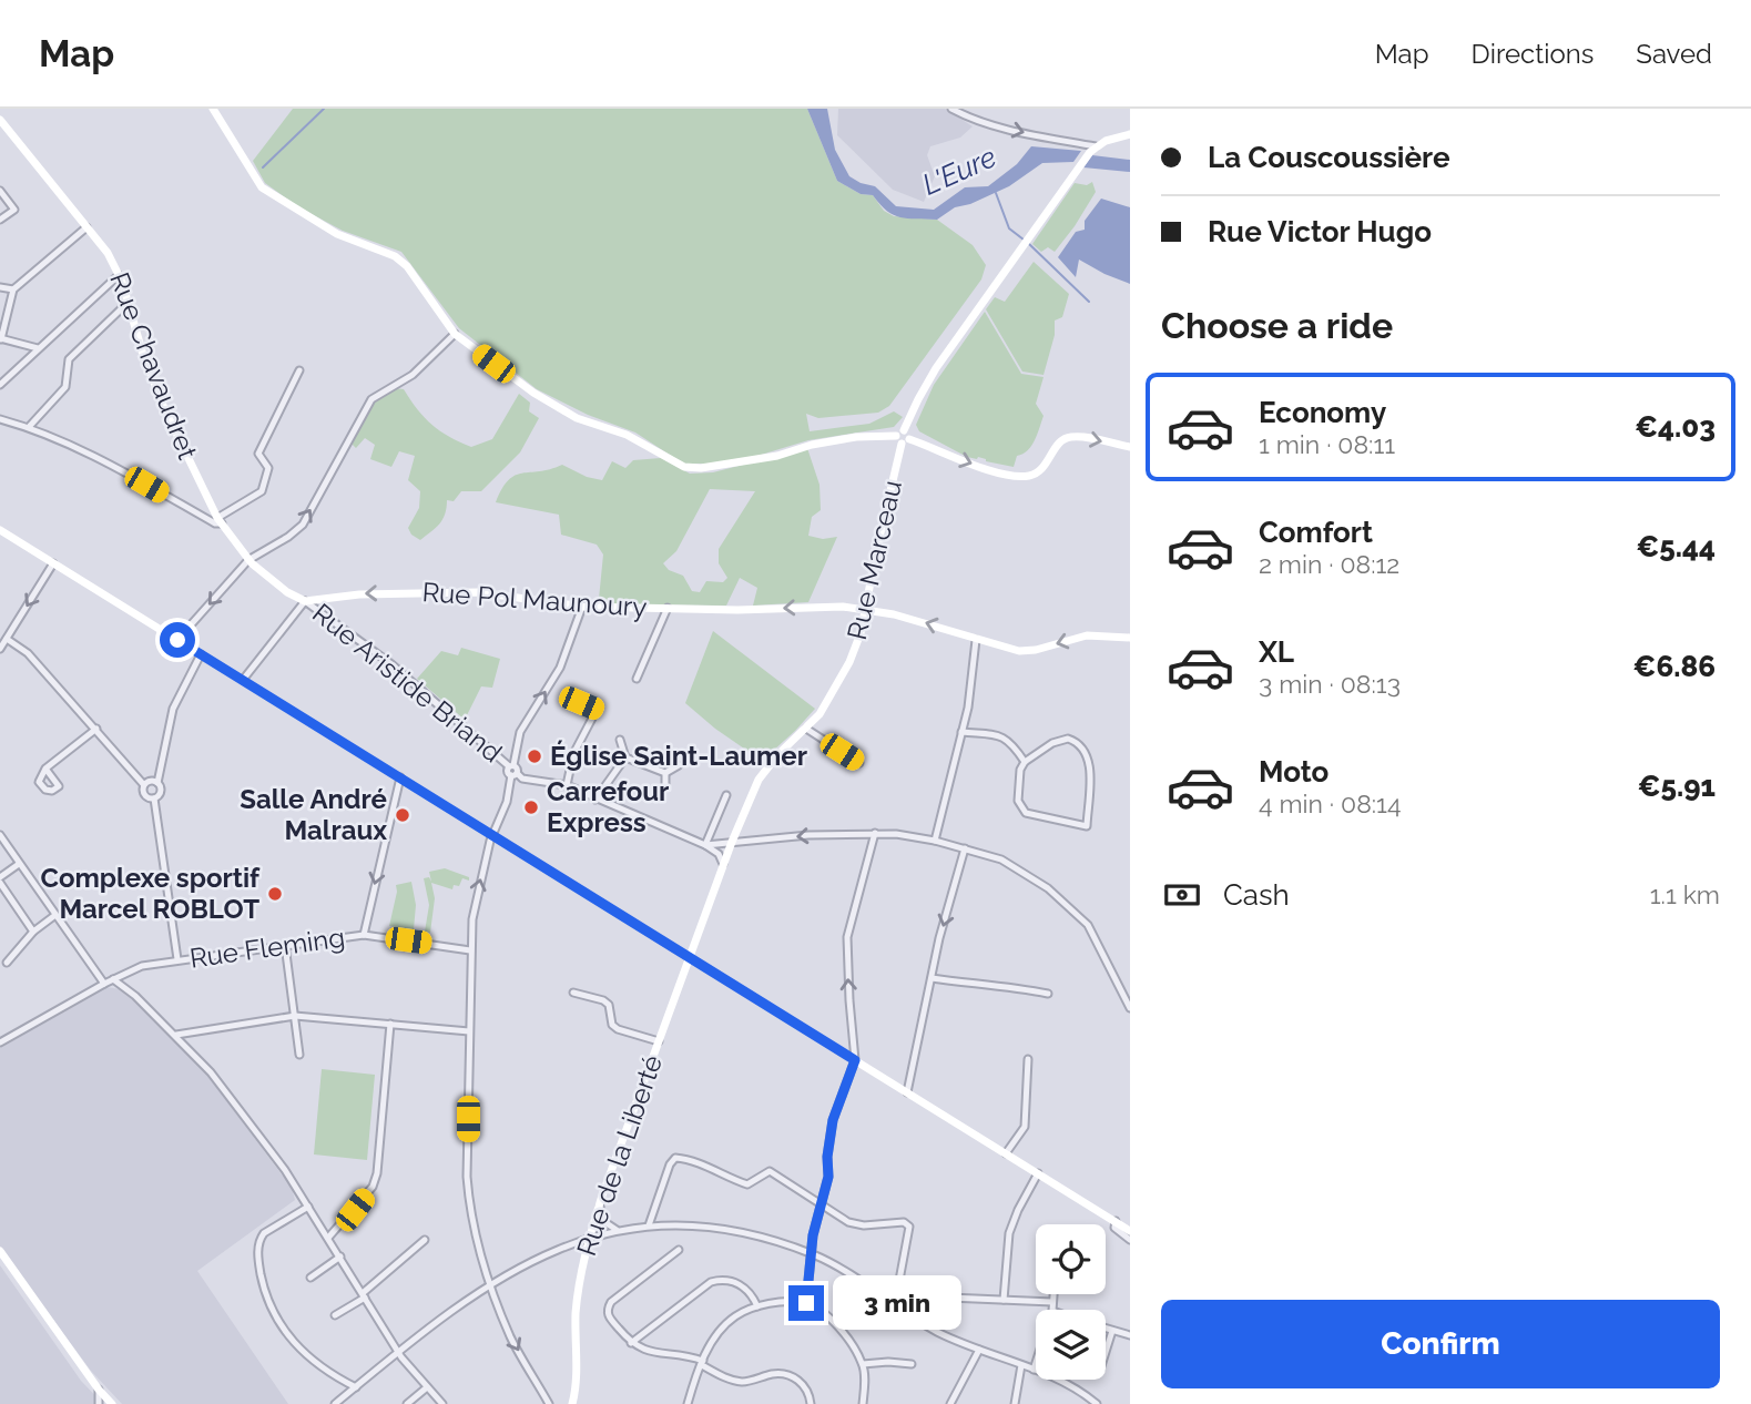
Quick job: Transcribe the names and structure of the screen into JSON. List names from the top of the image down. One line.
{"streets":{"street":["Rue Chavaudret","Rue Marceau","Rue Pol Maunoury","Rue Aristide Briand","Rue Fleming","Rue de la Liberté"]},"crossings":[["Rue Chavaudret","Rue Pol Maunoury"],["Rue Chavaudret","Rue Aristide Briand"],["Rue Marceau","Rue Pol Maunoury"],["Rue Marceau","Rue de la Liberté"],["Rue Pol Maunoury","Rue Aristide Briand"]],"one_way":["Rue Pol Maunoury"],"water":["L'Eure"],"places":["Église Saint-Laumer","Carrefour Express","Salle André Malraux","Complexe sportif Marcel ROBLOT"],"page":{"header":"Map","nav":["Map","Directions","Saved"],"banner":["La Couscoussière","Rue Victor Hugo"],"heading":"Choose a ride","list":[{"name":"Economy","note":"1 min · 08:11","value":"€4.03"},{"name":"Comfort","note":"2 min · 08:12","value":"€5.44"},{"name":"XL","note":"3 min · 08:13","value":"€6.86"},{"name":"Moto","note":"4 min · 08:14","value":"€5.91"}],"pay":["Cash","1.1 km"],"bubble":"3 min","buttons":"Confirm"}}
